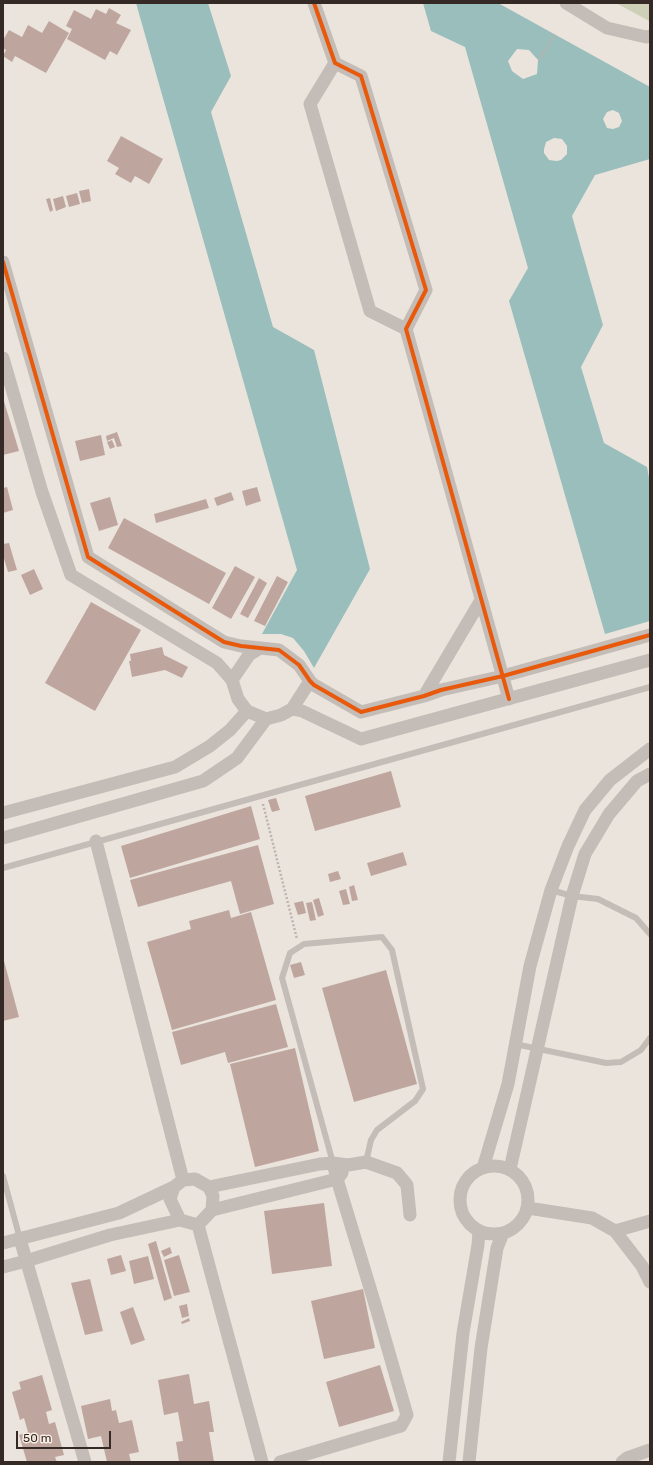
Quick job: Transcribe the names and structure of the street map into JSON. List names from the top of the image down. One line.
{"scale_bar":"50 m"}
